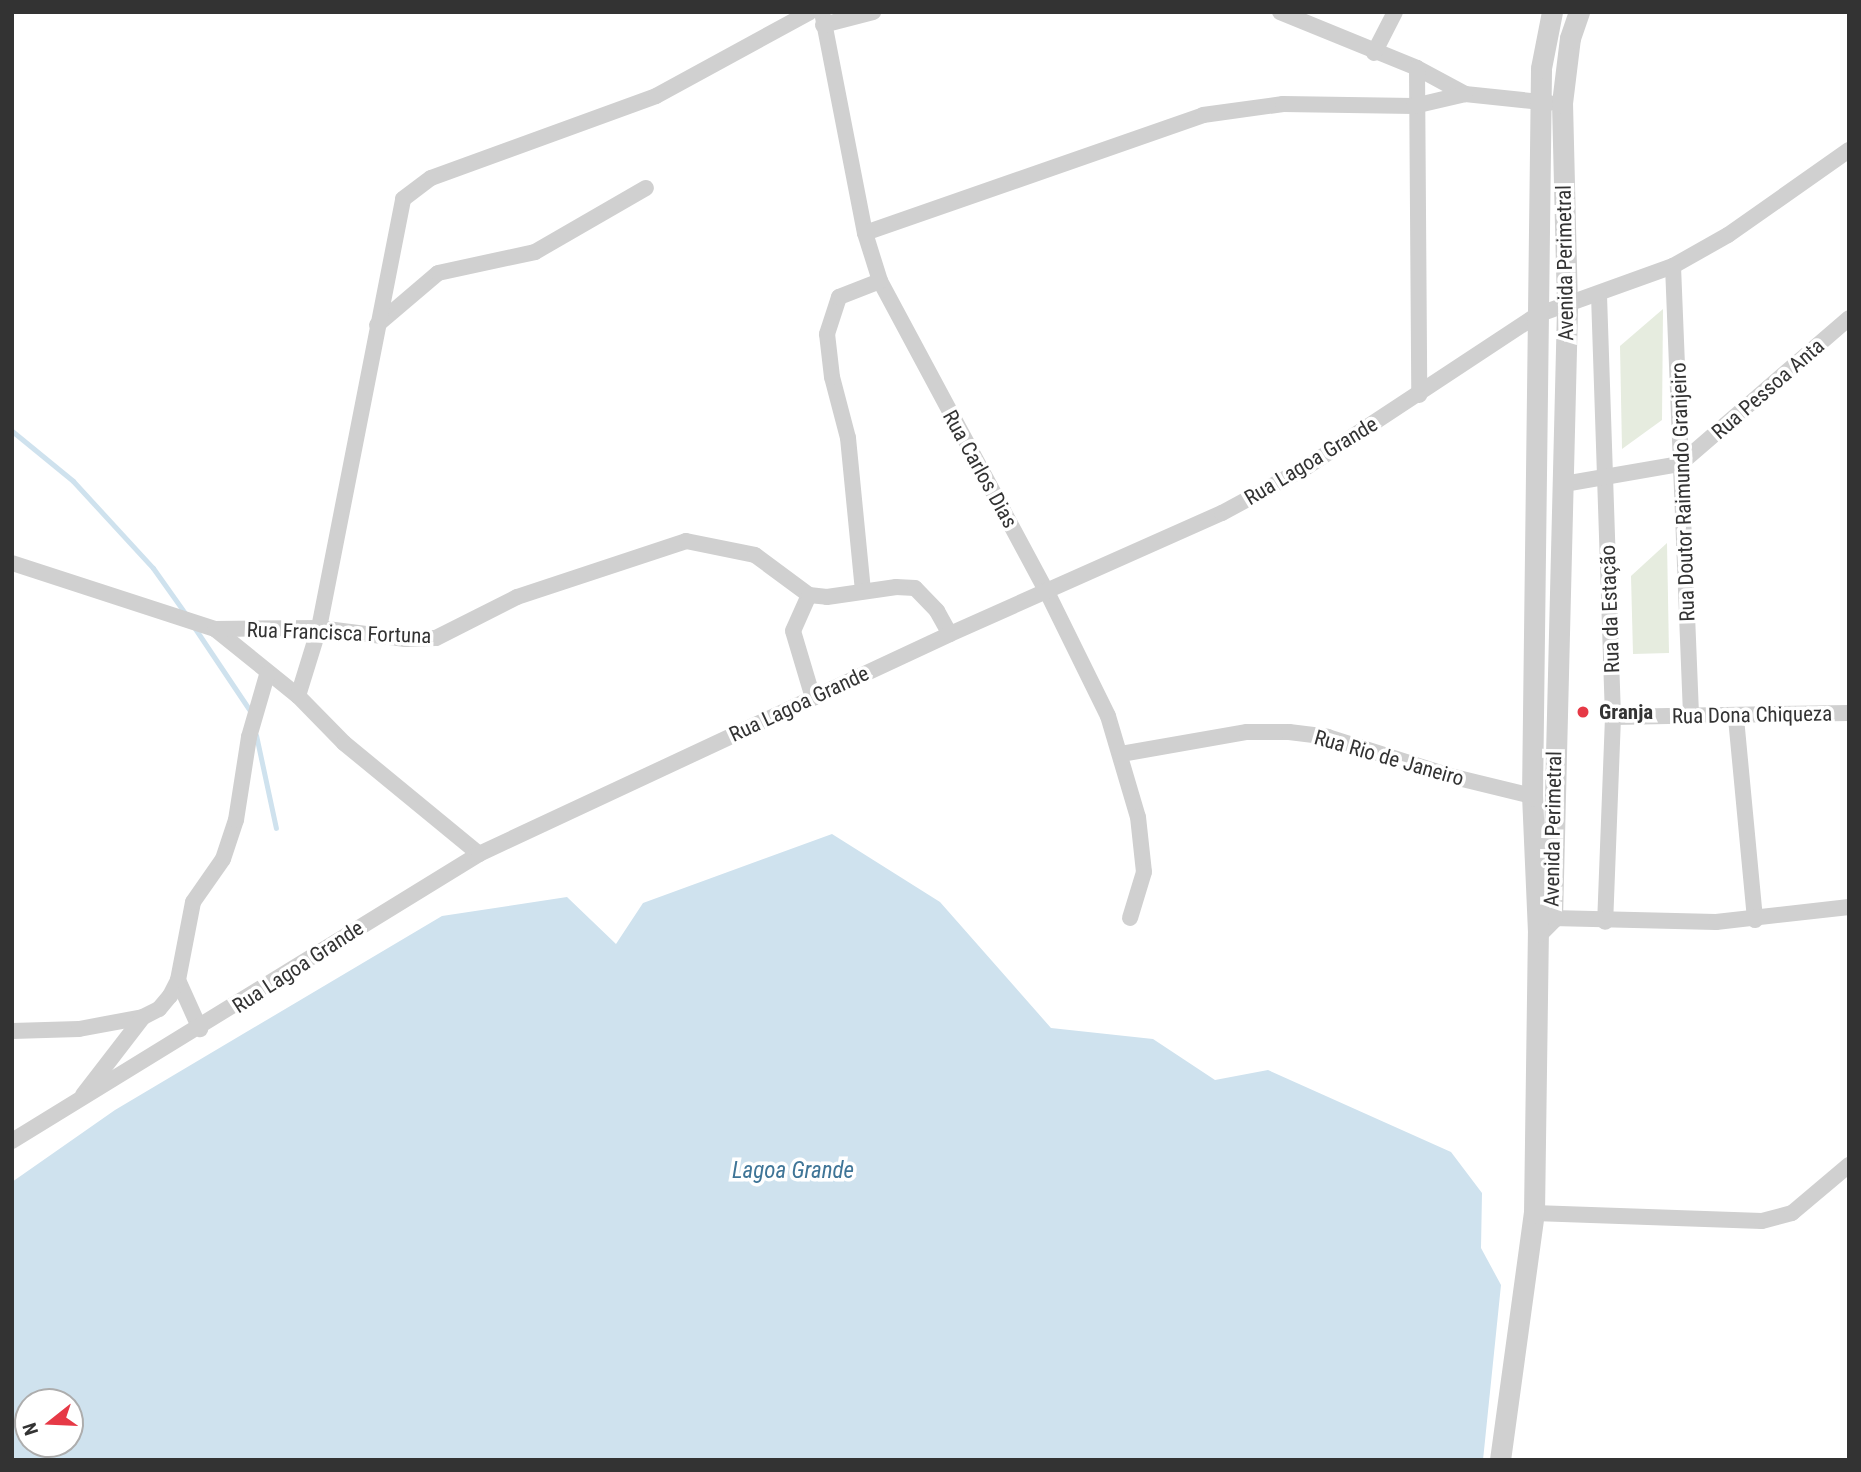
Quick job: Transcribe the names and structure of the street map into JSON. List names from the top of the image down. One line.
{"streets":{"street":["Avenida Perimetral","Rua Pessoa Anta","Rua Lagoa Grande","Rua Carlos Dias","Rua Doutor Raimundo Granjeiro","Rua da Estação","Rua Francisca Fortuna","Rua Dona Chiqueza","Rua Rio de Janeiro"]},"crossings":[["Avenida Perimetral","Rua Lagoa Grande"],["Avenida Perimetral","Rua Rio de Janeiro"],["Rua Pessoa Anta","Rua Doutor Raimundo Granjeiro"],["Rua Lagoa Grande","Rua Carlos Dias"],["Rua Lagoa Grande","Rua Doutor Raimundo Granjeiro"],["Rua Lagoa Grande","Rua da Estação"],["Rua Carlos Dias","Rua Rio de Janeiro"],["Rua Doutor Raimundo Granjeiro","Rua Dona Chiqueza"],["Rua da Estação","Rua Dona Chiqueza"]],"water":["Lagoa Grande"],"places":["Granja"],"north":"left"}
